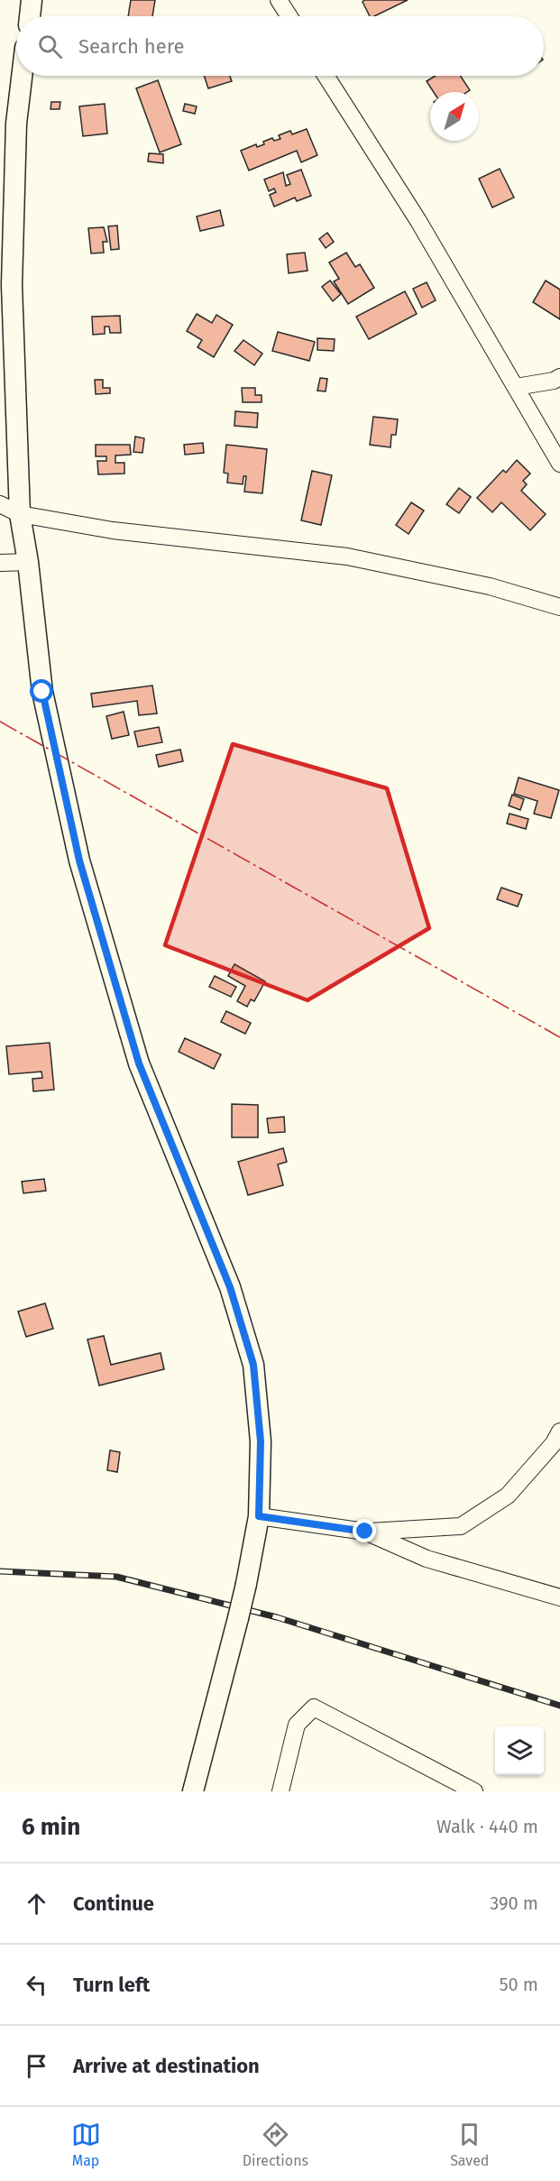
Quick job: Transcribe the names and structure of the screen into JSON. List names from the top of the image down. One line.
{"north":"top right","page":{"search":"Search here","heading":["6 min","Walk · 440 m"],"list":[["Continue","390 m"],["Turn left","50 m"],"Arrive at destination"],"nav":["Map","Directions","Saved"]}}
